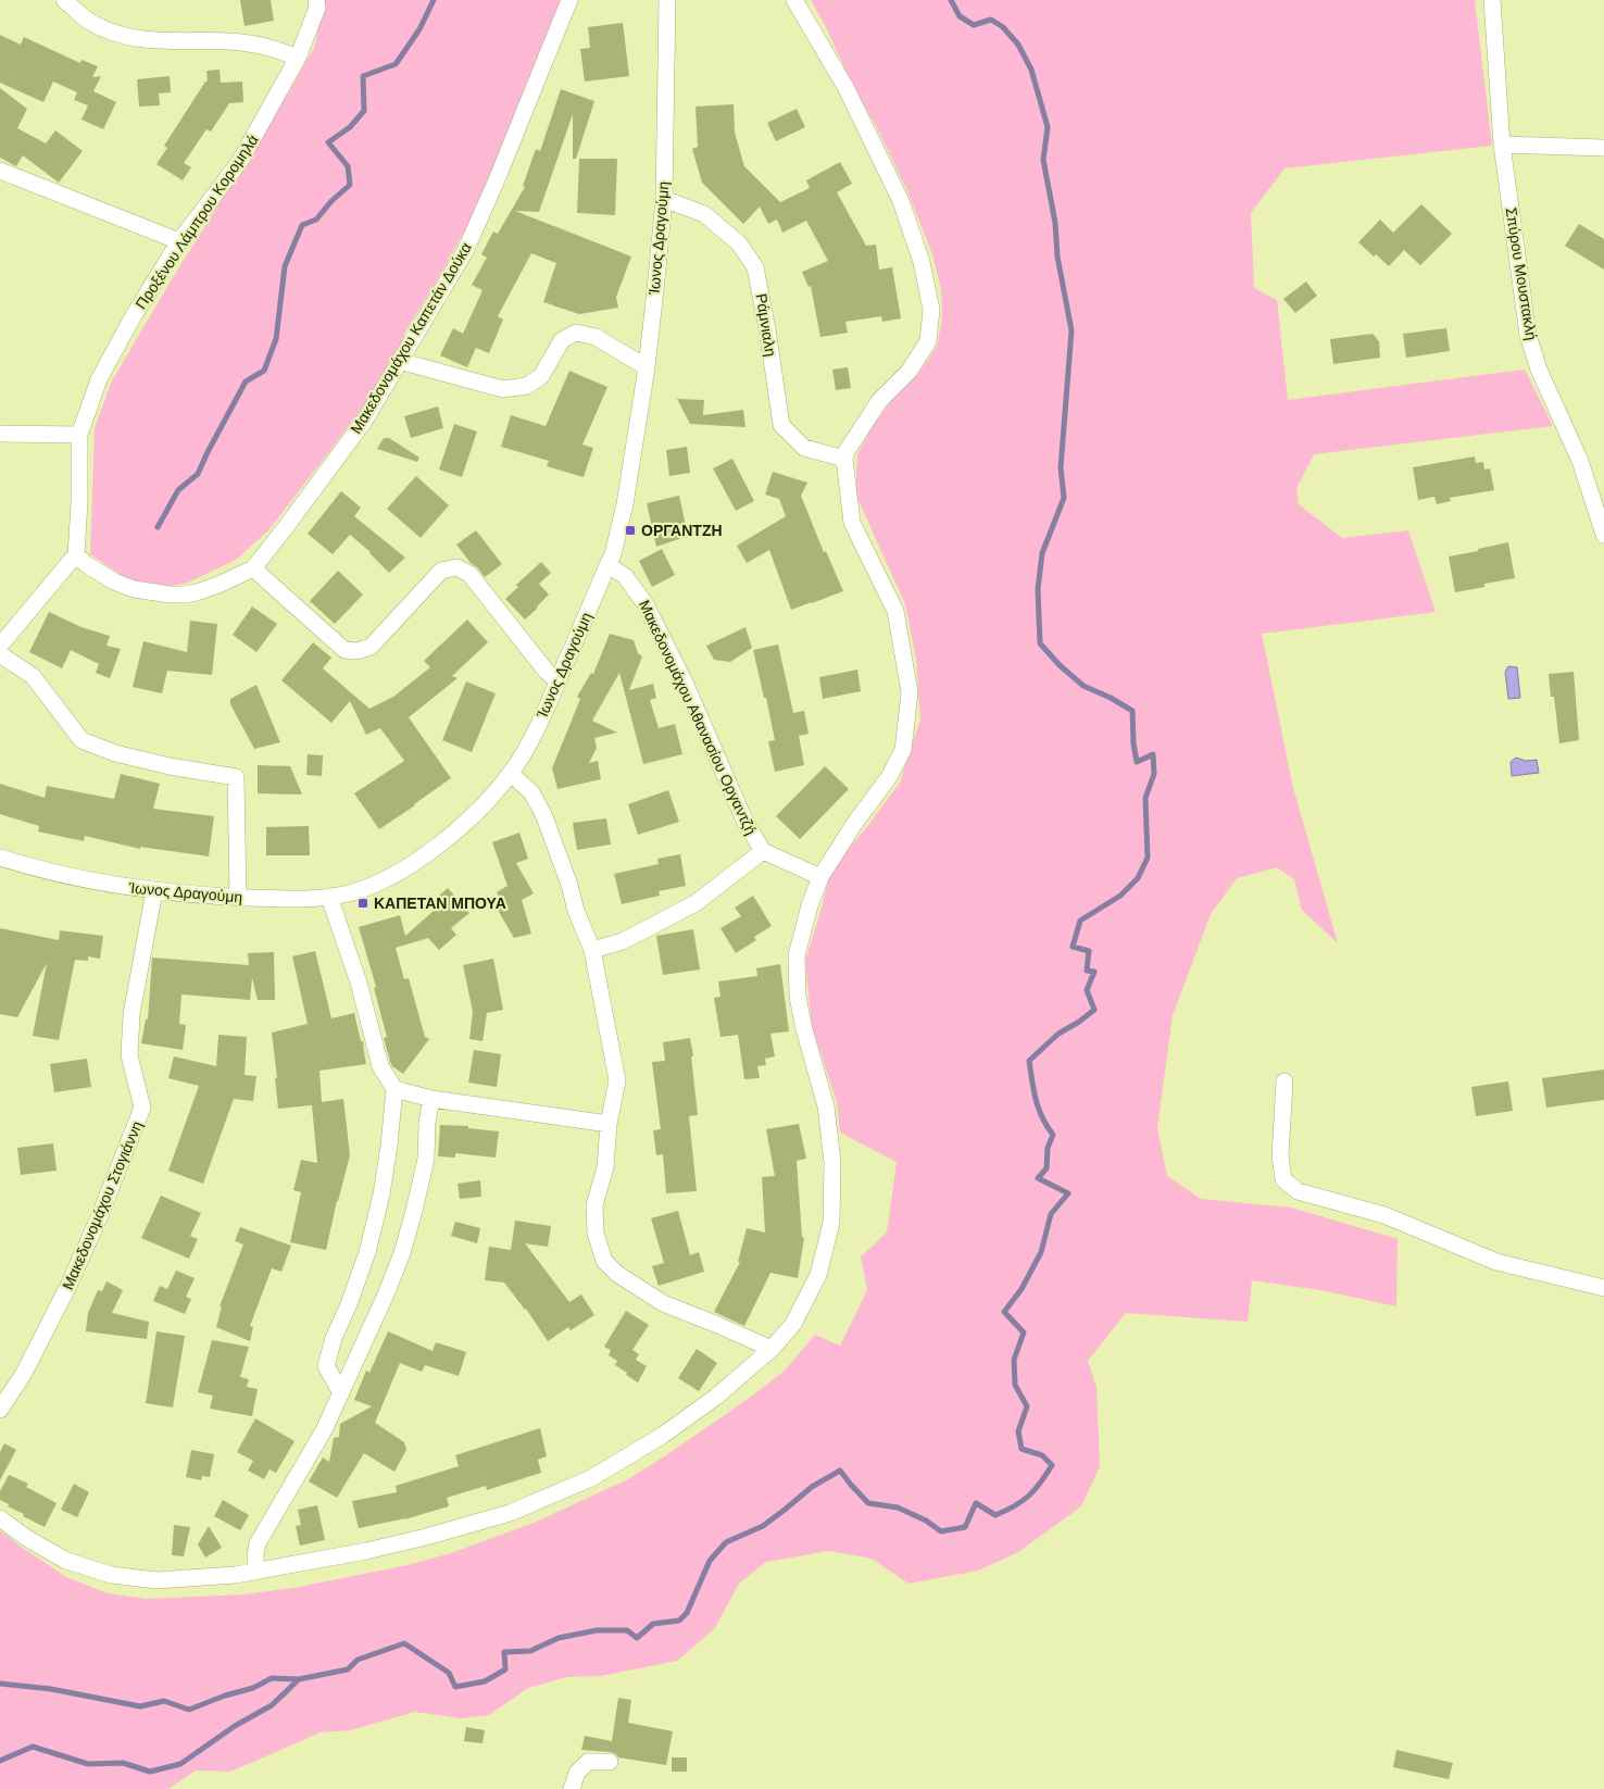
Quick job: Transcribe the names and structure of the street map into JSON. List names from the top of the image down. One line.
{"streets":{"street":["Προξένου Λάμπρου Κορομηλά","Ίωνος Δραγούμη","Σπύρου Μουστακλή","Ράμνιαλη","Μακεδονομάχου Καπετάν Δούκα","Μακεδονομάχου Αθανασίου Οργαντζή","Μακεδονομάχου Στογιάννη"]},"crossings":[["Προξένου Λάμπρου Κορομηλά","Μακεδονομάχου Καπετάν Δούκα"],["Ίωνος Δραγούμη","Ράμνιαλη"],["Ίωνος Δραγούμη","Μακεδονομάχου Αθανασίου Οργαντζή"],["Ίωνος Δραγούμη","Μακεδονομάχου Στογιάννη"]],"places":{"transit":["ΟΡΓΑΝΤΖΗ","ΚΑΠΕΤΑΝ ΜΠΟΥΑ"]}}
